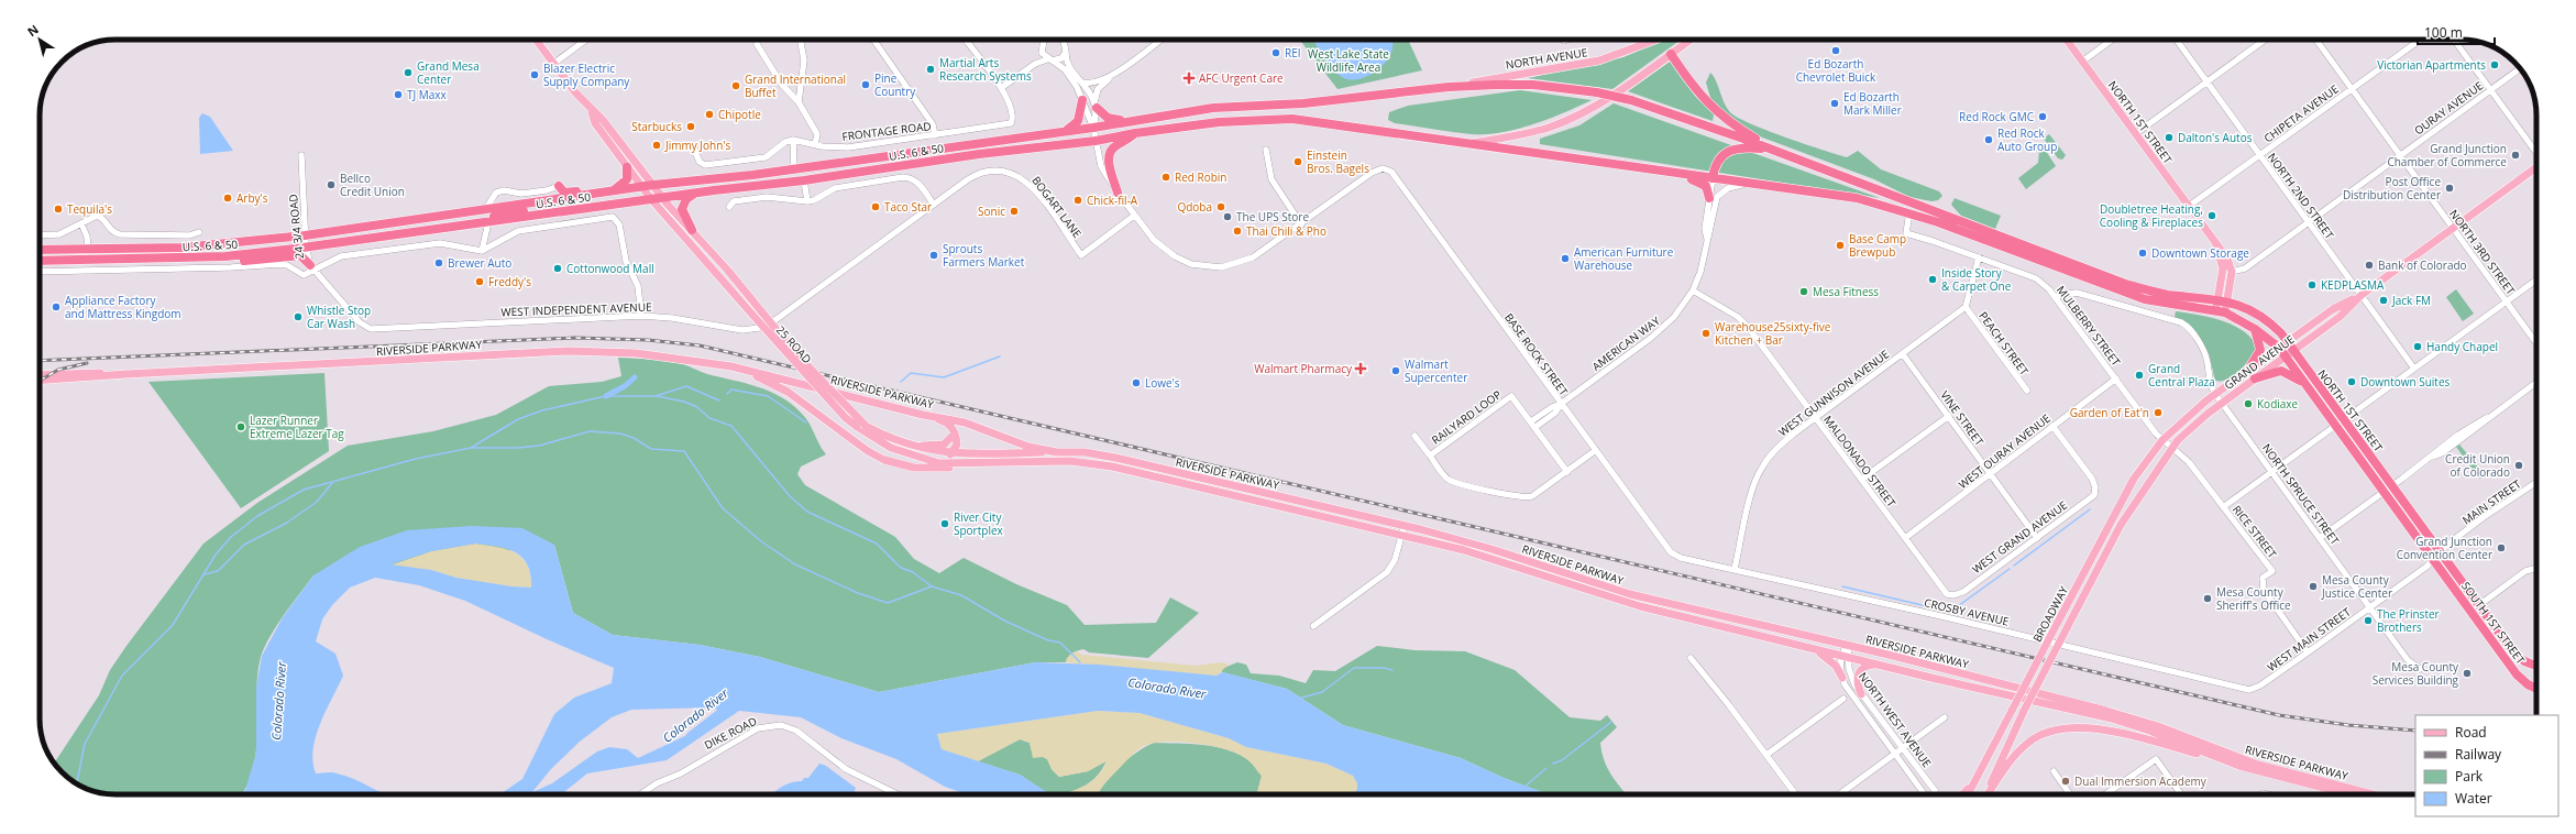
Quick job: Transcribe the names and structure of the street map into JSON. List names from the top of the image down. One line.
{"streets":{"highway":["NORTH 1ST STREET","U.S. 6 & 50","SOUTH 1ST STREET"],"main road":["NORTH AVENUE","25 ROAD","RIVERSIDE PARKWAY","GRAND AVENUE","BROADWAY"],"street":["OURAY AVENUE","CHIPETA AVENUE","FRONTAGE ROAD","NORTH 2ND STREET","BOGART LANE","24 3/4 ROAD","NORTH 3RD STREET","WEST INDEPENDENT AVENUE","MULBERRY STREET","AMERICAN WAY","PEACH STREET","BASE ROCK STREET","WEST GUNNISON AVENUE","RAILYARD LOOP","VINE STREET","WEST OURAY AVENUE","MALDONADO STREET","NORTH SPRUCE STREET","MAIN STREET","RICE STREET","WEST GRAND AVENUE","CROSBY AVENUE","WEST MAIN STREET","NORTH WEST AVENUE","DIKE ROAD"]},"crossings":[["NORTH AVENUE","U.S. 6 & 50"],["OURAY AVENUE","NORTH 1ST STREET"],["OURAY AVENUE","NORTH 2ND STREET"],["OURAY AVENUE","NORTH 3RD STREET"],["CHIPETA AVENUE","NORTH 1ST STREET"],["CHIPETA AVENUE","NORTH 2ND STREET"],["CHIPETA AVENUE","NORTH 3RD STREET"],["NORTH 1ST STREET","GRAND AVENUE"],["NORTH 1ST STREET","MAIN STREET"],["NORTH 1ST STREET","SOUTH 1ST STREET"],["NORTH 1ST STREET","WEST MAIN STREET"],["U.S. 6 & 50","24 3/4 ROAD"],["U.S. 6 & 50","25 ROAD"],["NORTH 2ND STREET","GRAND AVENUE"],["BOGART LANE","WEST INDEPENDENT AVENUE"],["24 3/4 ROAD","WEST INDEPENDENT AVENUE"],["NORTH 3RD STREET","GRAND AVENUE"],["MULBERRY STREET","GRAND AVENUE"],["MULBERRY STREET","WEST OURAY AVENUE"],["MULBERRY STREET","NORTH SPRUCE STREET"],["MULBERRY STREET","RICE STREET"],["MULBERRY STREET","BROADWAY"],["AMERICAN WAY","BASE ROCK STREET"],["AMERICAN WAY","MALDONADO STREET"],["PEACH STREET","WEST GUNNISON AVENUE"],["25 ROAD","RIVERSIDE PARKWAY"],["RIVERSIDE PARKWAY","NORTH WEST AVENUE"],["BASE ROCK STREET","CROSBY AVENUE"],["GRAND AVENUE","NORTH SPRUCE STREET"],["GRAND AVENUE","RICE STREET"],["GRAND AVENUE","BROADWAY"],["WEST GUNNISON AVENUE","VINE STREET"],["WEST GUNNISON AVENUE","MALDONADO STREET"],["WEST GUNNISON AVENUE","CROSBY AVENUE"],["VINE STREET","WEST OURAY AVENUE"],["VINE STREET","WEST GRAND AVENUE"],["WEST OURAY AVENUE","MALDONADO STREET"],["WEST OURAY AVENUE","WEST GRAND AVENUE"],["MALDONADO STREET","WEST GRAND AVENUE"],["NORTH SPRUCE STREET","WEST MAIN STREET"],["MAIN STREET","SOUTH 1ST STREET"],["MAIN STREET","WEST MAIN STREET"],["RICE STREET","BROADWAY"],["RICE STREET","WEST MAIN STREET"],["CROSBY AVENUE","WEST MAIN STREET"],["SOUTH 1ST STREET","WEST MAIN STREET"]],"water":["Colorado River"],"parks":["West Lake State Wildlife Area"],"places":{"other":["Ed Bozarth Chevrolet Buick","REI","Victorian Apartments","Martial Arts Research Systems","Grand Mesa Center","Blazer Electric Supply Company","Pine Country","Grand International Buffet","TJ Maxx","Ed Bozarth Mark Miller","Chipotle","Red Rock GMC","Starbucks","Dalton's Autos","Red Rock Auto Group","Jimmy John's","Grand Junction Chamber of Commerce","Einstein Bros. Bagels","Red Robin","Bellco Credit Union","Post Office Distribution Center","Arby's","Chick-fil-A","Taco Star","Qdoba","Tequila's","Sonic","Doubletree Heating, Cooling & Fireplaces","The UPS Store","Thai Chili & Pho","Base Camp Brewpub","Downtown Storage","Sprouts Farmers Market","American Furniture Warehouse","Brewer Auto","Bank of Colorado","Cottonwood Mall","Inside Story & Carpet One","Freddy's","KEDPLASMA","Mesa Fitness","Jack FM","Appliance Factory and Mattress Kingdom","Whistle Stop Car Wash","Warehouse25sixty-five Kitchen + Bar","Handy Chapel","Walmart Supercenter","Grand Central Plaza","Downtown Suites","Lowe's","Kodiaxe","Garden of Eat'n","Lazer Runner Extreme Lazer Tag","Credit Union of Colorado","River City Sportplex","Grand Junction Convention Center","Mesa County Justice Center","Mesa County Sheriff's Office","The Prinster Brothers","Mesa County Services Building","Dual Immersion Academy"],"health":["AFC Urgent Care","Walmart Pharmacy"]},"legend":["Road","Railway","Park","Water"],"scale_bar":"100 m","north":"top left"}
